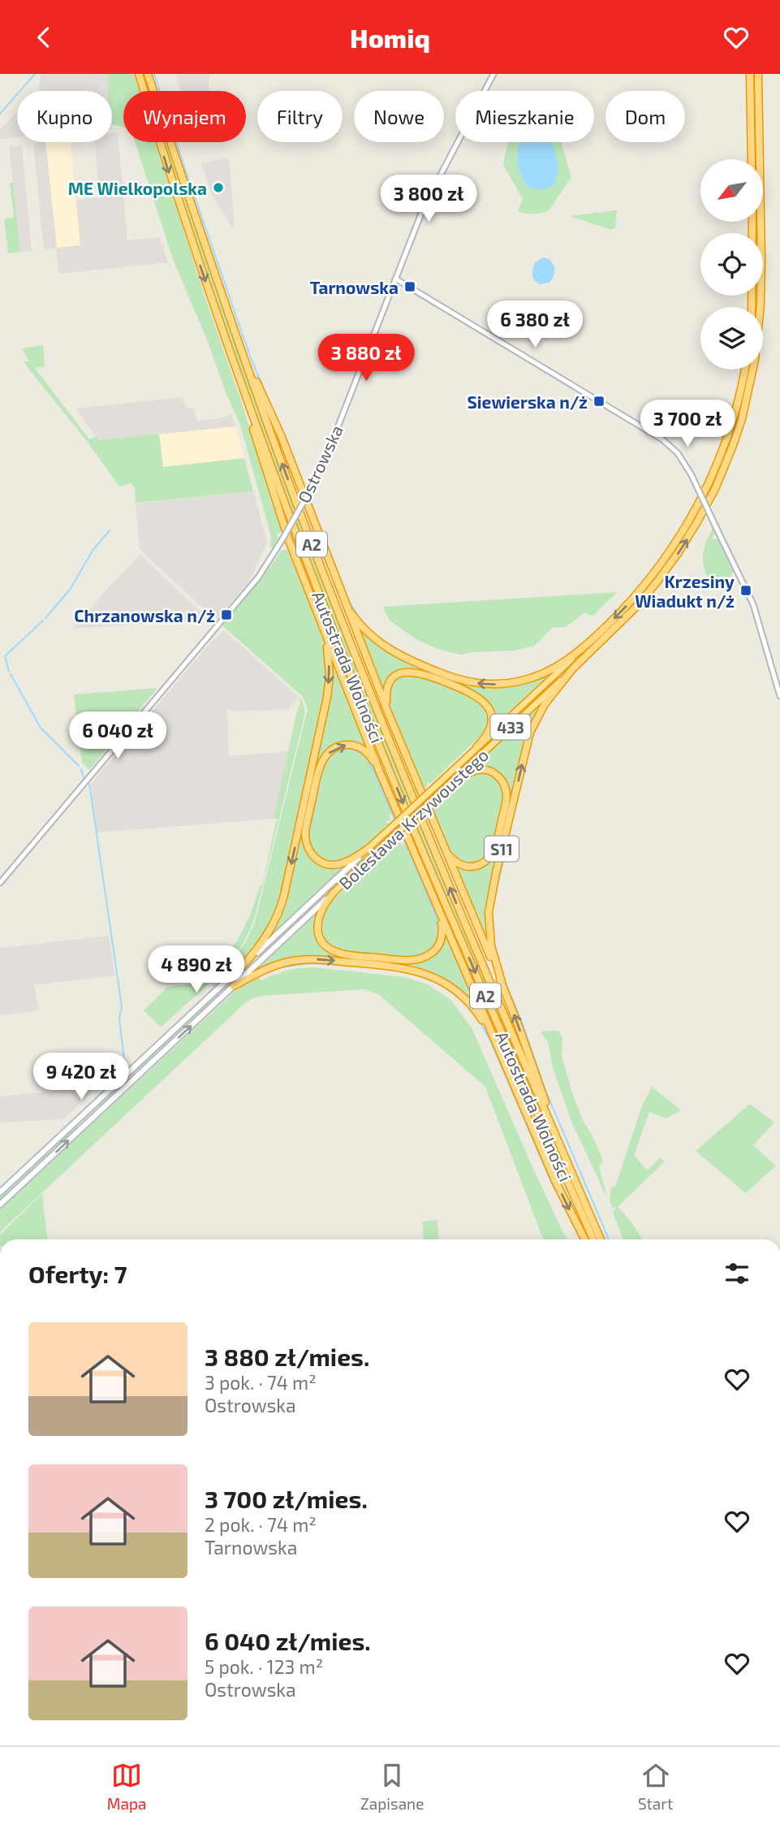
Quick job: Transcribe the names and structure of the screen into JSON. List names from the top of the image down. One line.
{"streets":{"highway":["A2","Autostrada Wolności","433","Bolesława Krzywoustego","S11"],"street":["Ostrowska"]},"crossings":[["Autostrada Wolności","S11"],["Bolesława Krzywoustego","S11"]],"places":{"other":["ME Wielkopolska"],"transit":["Tarnowska","Siewierska n/ż","Krzesiny Wiadukt n/ż","Chrzanowska n/ż"]},"north":"bottom left","page":{"header":"Homiq","chip":["Kupno","Wynajem","Filtry","Nowe","Mieszkanie","Dom"],"price":["3 800 zł","6 380 zł","3 880 zł","3 700 zł","6 040 zł","4 890 zł","9 420 zł"],"heading":"Oferty: 7","list":[{"name":"3 880 zł/mies.","note":"3 pok. · 74 m² · Ostrowska"},{"name":"3 700 zł/mies.","note":"2 pok. · 74 m² · Tarnowska"},{"name":"6 040 zł/mies.","note":"5 pok. · 123 m² · Ostrowska"}],"tabs":["Mapa","Zapisane","Start"]}}
